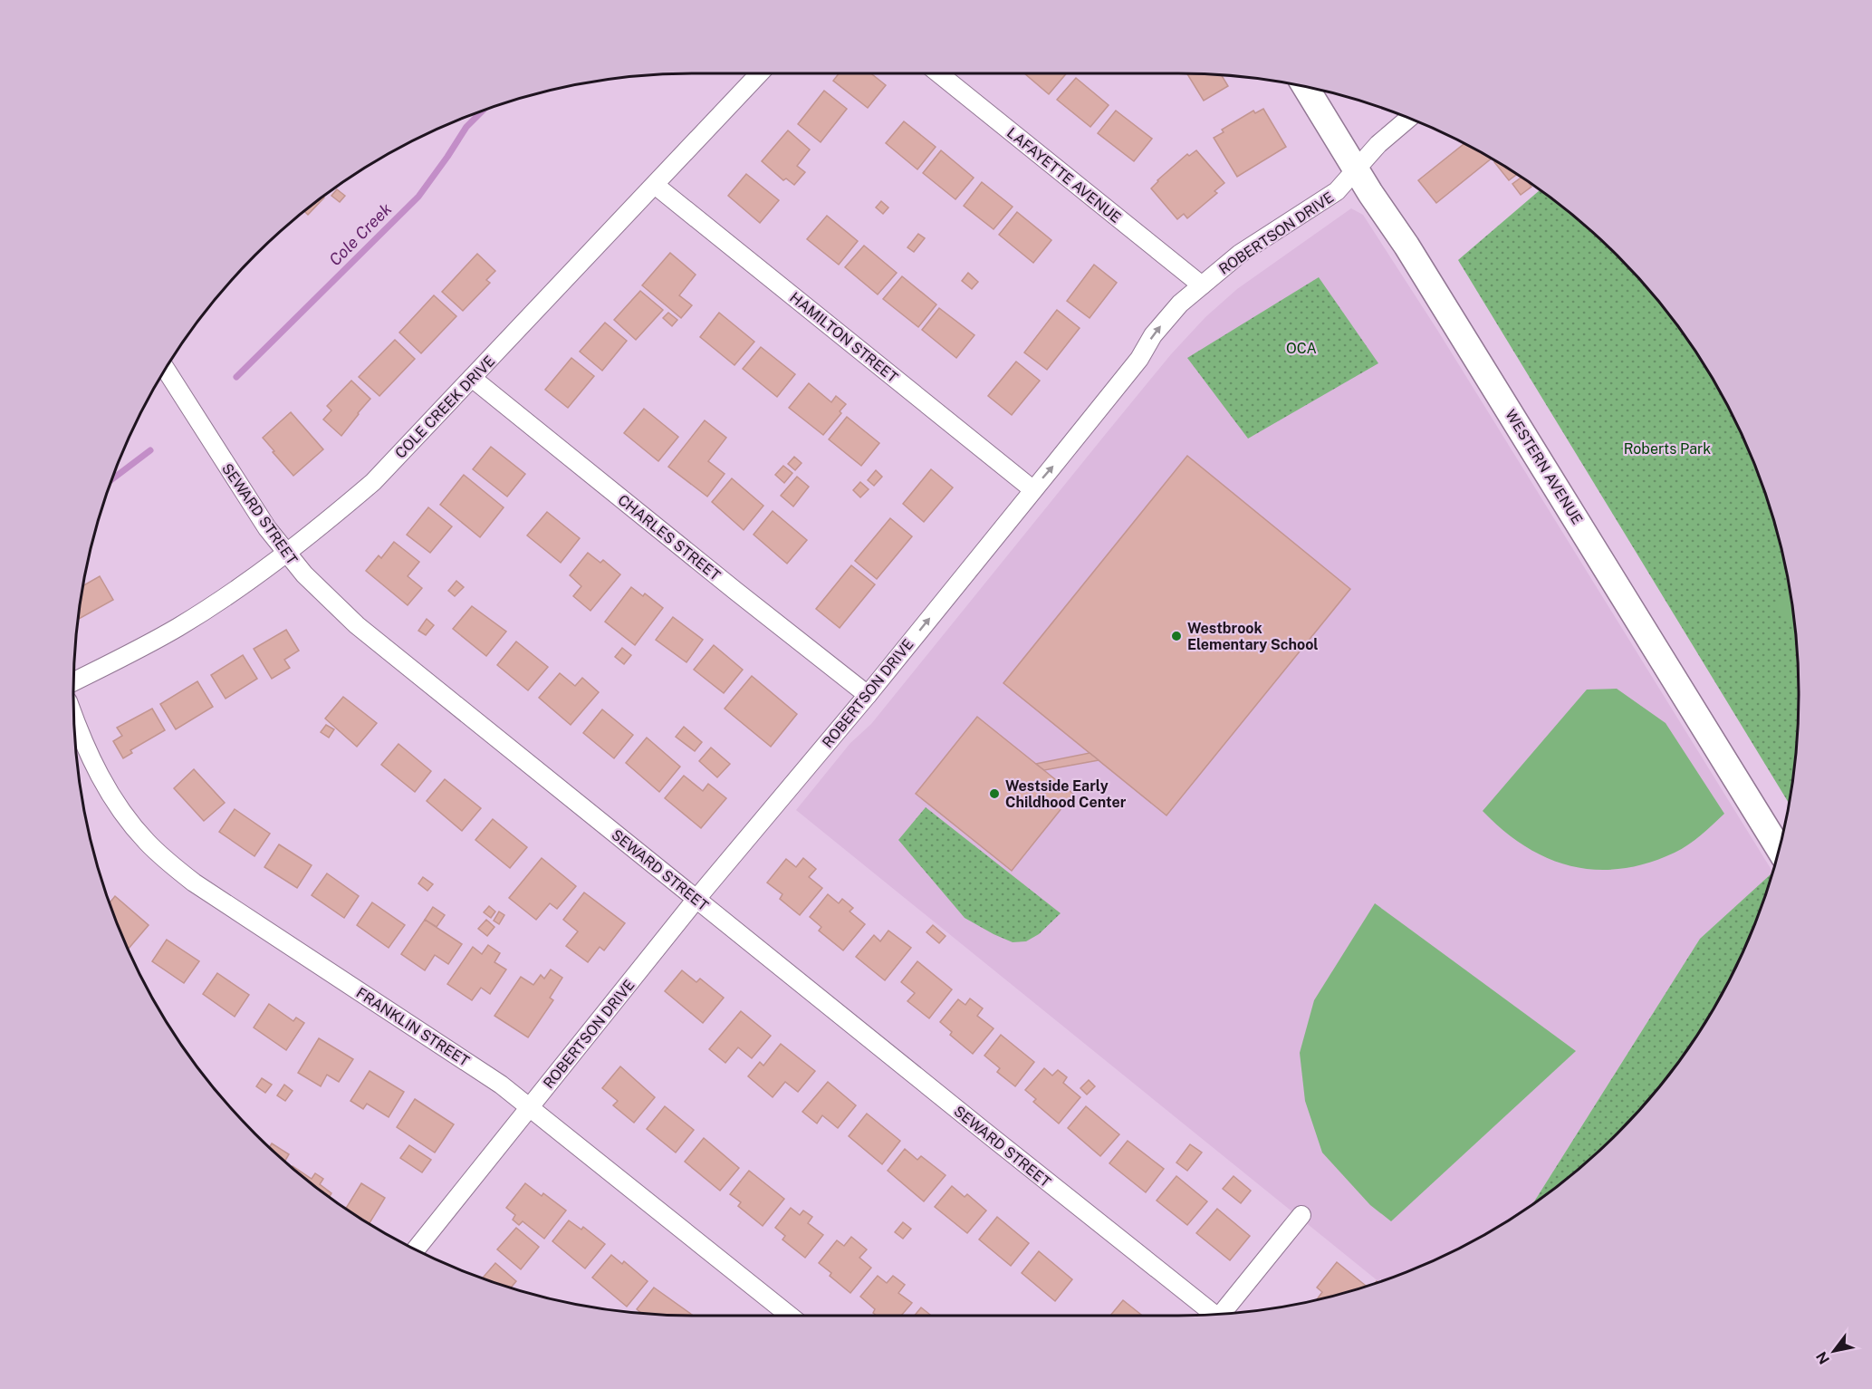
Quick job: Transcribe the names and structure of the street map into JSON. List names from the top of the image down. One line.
{"streets":{"street":["LAFAYETTE AVENUE","ROBERTSON DRIVE","HAMILTON STREET","COLE CREEK DRIVE","WESTERN AVENUE","SEWARD STREET","CHARLES STREET","FRANKLIN STREET"]},"crossings":[["LAFAYETTE AVENUE","ROBERTSON DRIVE"],["ROBERTSON DRIVE","HAMILTON STREET"],["ROBERTSON DRIVE","WESTERN AVENUE"],["ROBERTSON DRIVE","SEWARD STREET"],["ROBERTSON DRIVE","CHARLES STREET"],["ROBERTSON DRIVE","FRANKLIN STREET"],["HAMILTON STREET","COLE CREEK DRIVE"],["COLE CREEK DRIVE","SEWARD STREET"],["COLE CREEK DRIVE","CHARLES STREET"]],"water":["Cole Creek"],"parks":["OCA","Roberts Park"],"places":["Westbrook Elementary School","Westside Early Childhood Center"],"north":"bottom left"}
